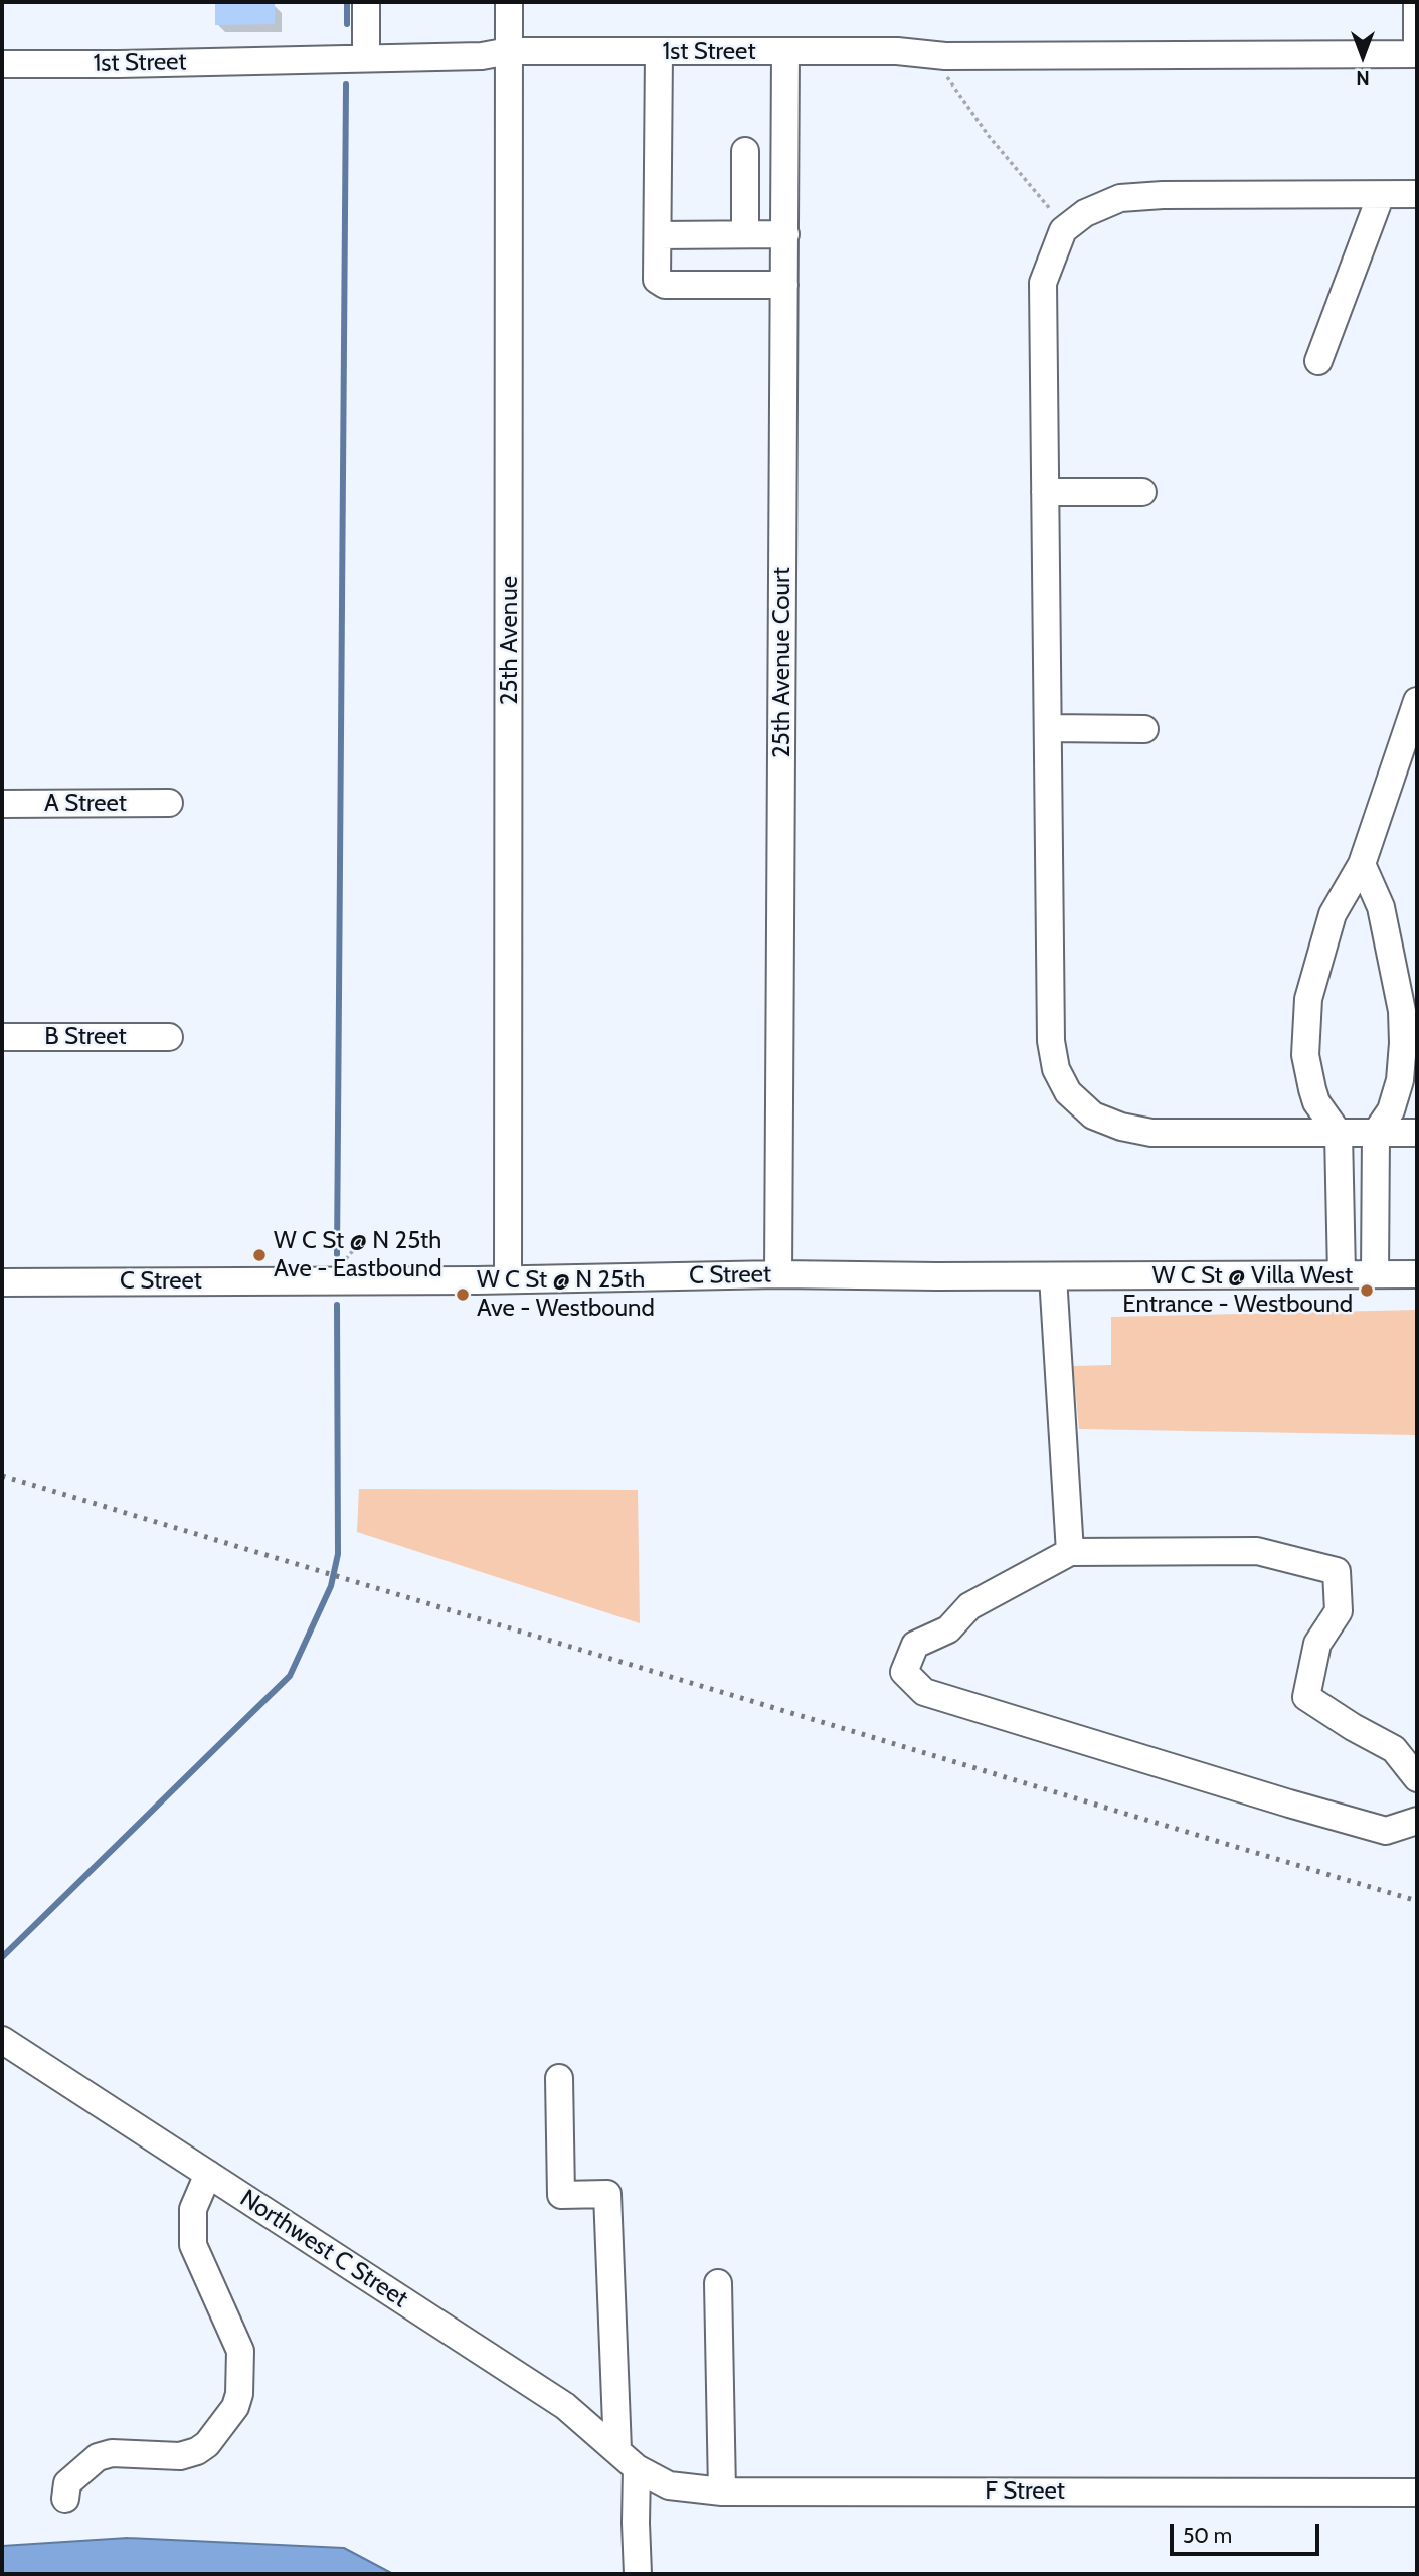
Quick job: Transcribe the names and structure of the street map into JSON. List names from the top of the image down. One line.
{"streets":{"street":["1st Street","25th Avenue","25th Avenue Court","A Street","B Street","C Street","Northwest C Street","F Street"]},"crossings":[["1st Street","25th Avenue"],["1st Street","25th Avenue Court"],["25th Avenue","C Street"],["25th Avenue Court","C Street"],["Northwest C Street","F Street"]],"places":["W C St @ N 25th Ave - Eastbound","W C St @ Villa West Entrance - Westbound","W C St @ N 25th Ave - Westbound"],"scale_bar":"50 m","north":"bottom"}
